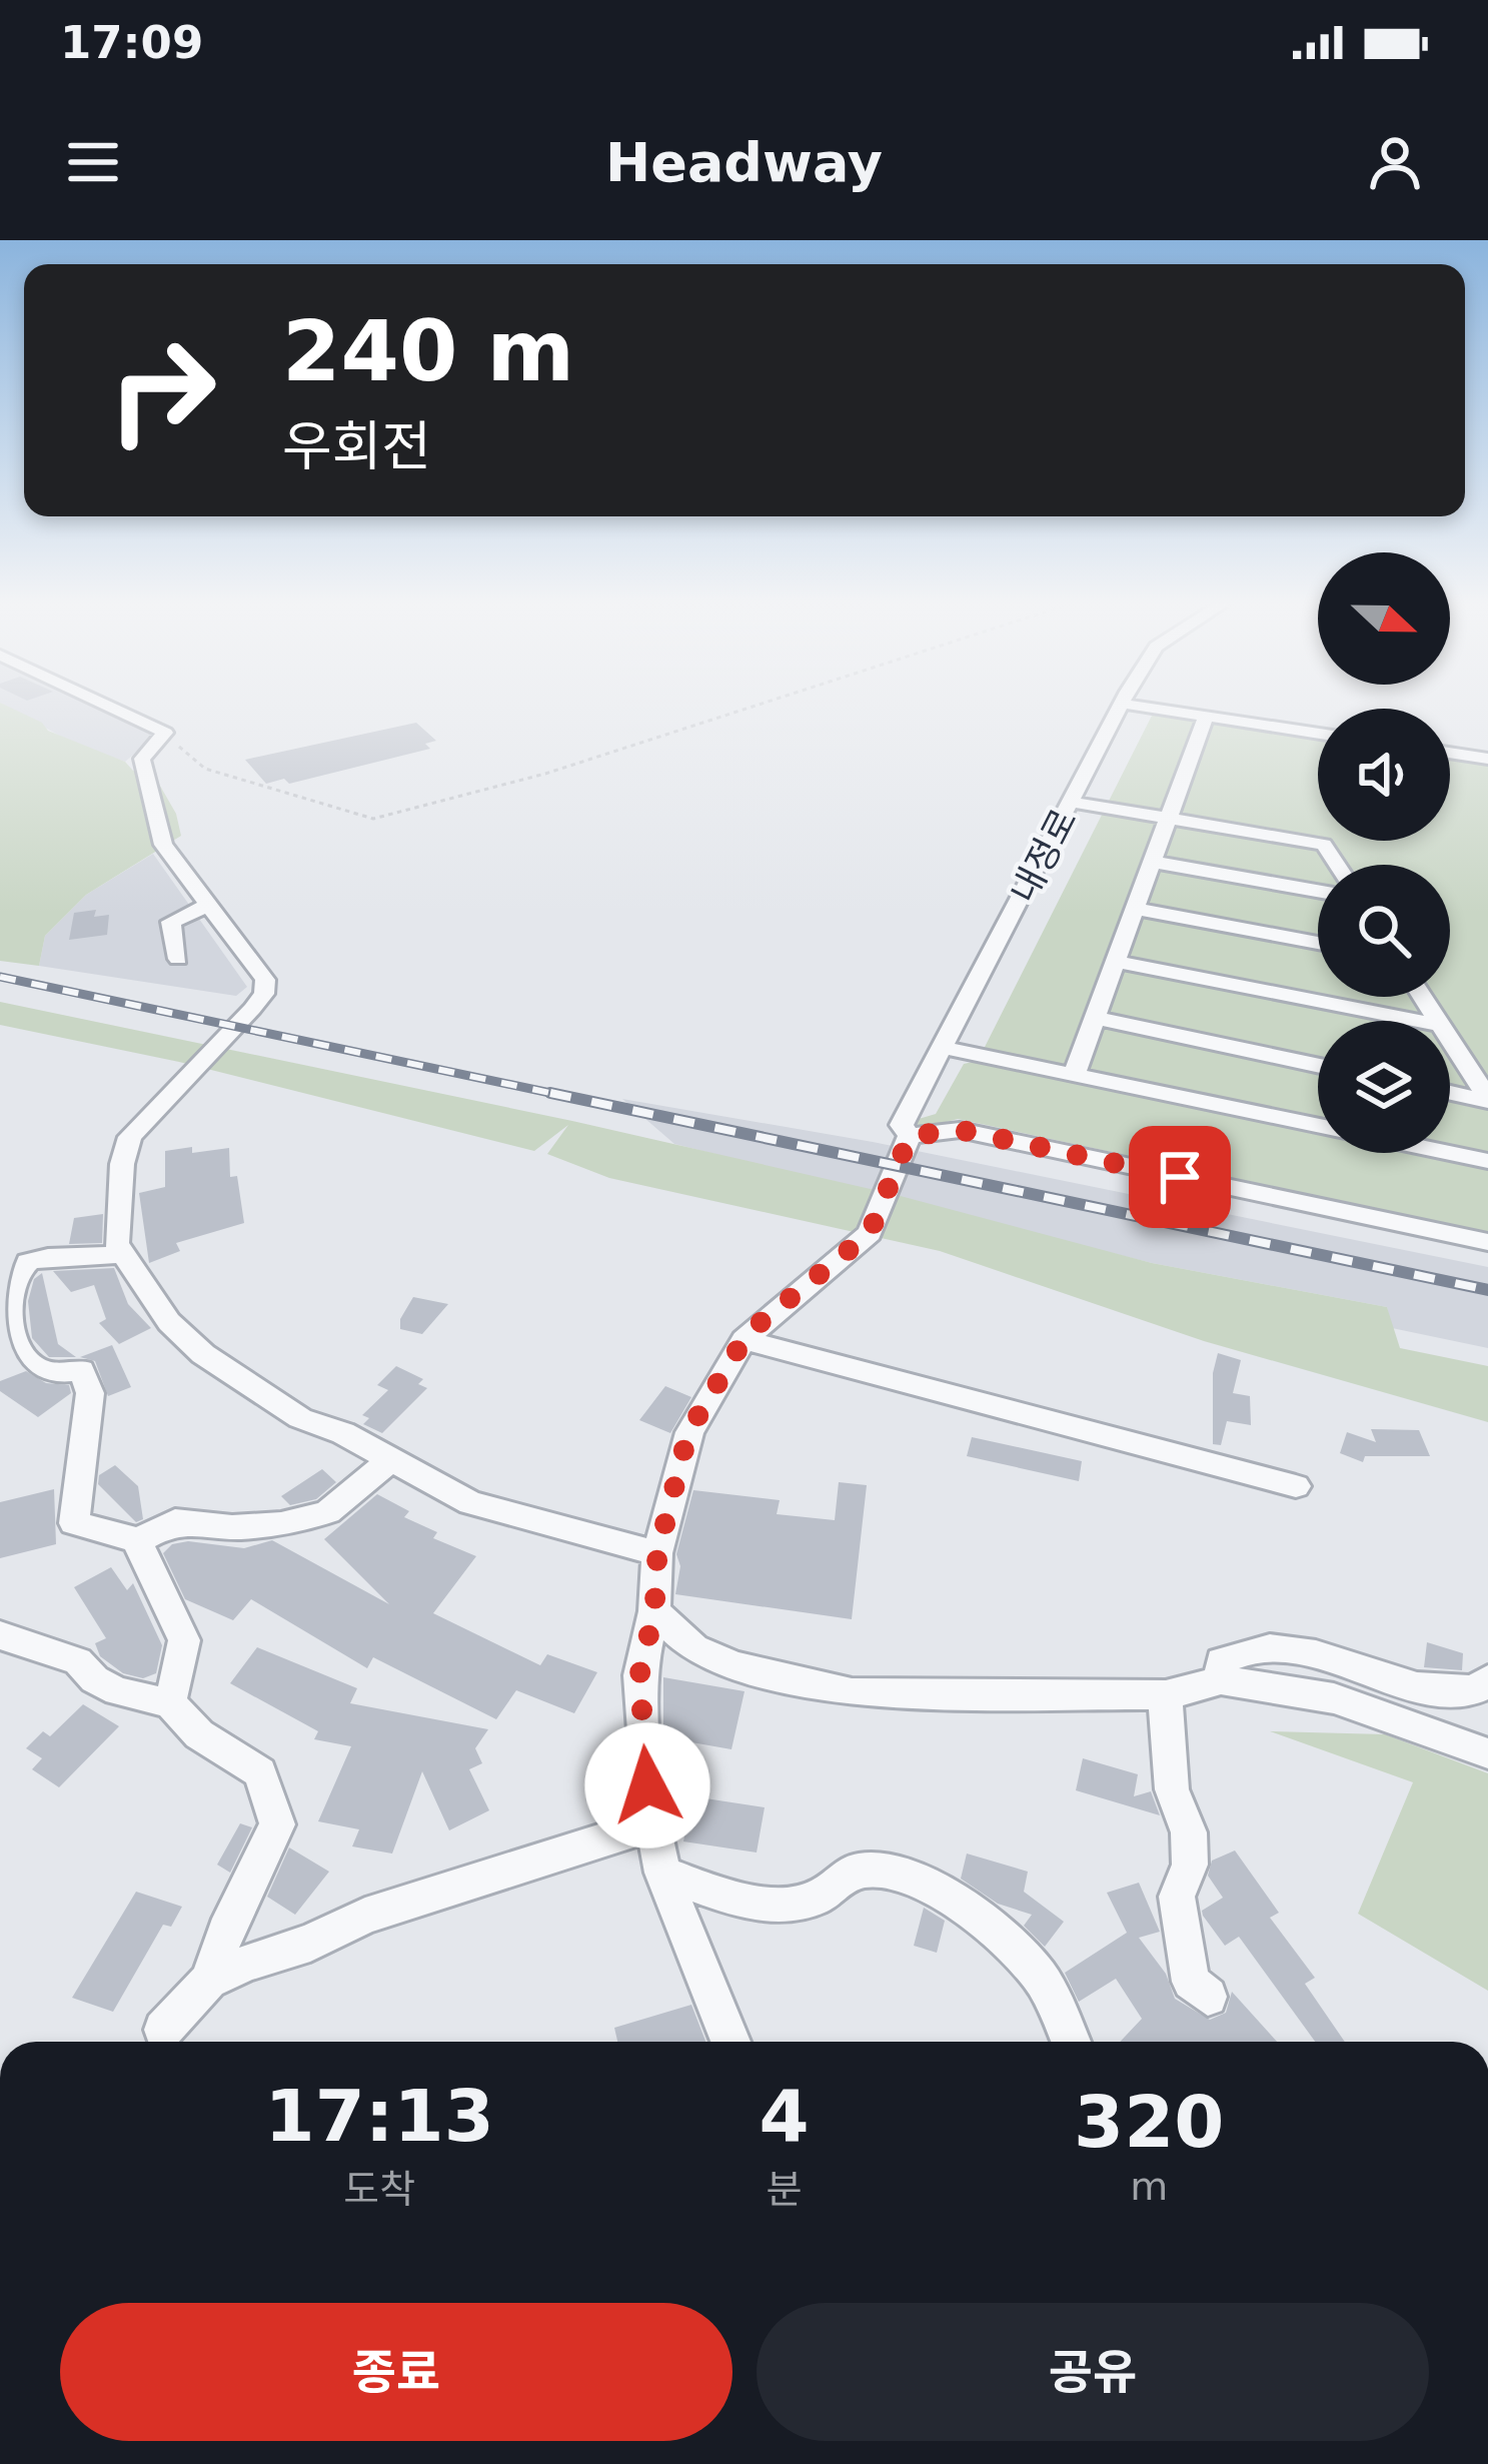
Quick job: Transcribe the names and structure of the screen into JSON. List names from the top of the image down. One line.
{"streets":{"street":["내정로"]},"north":"right","page":{"status":"17:09","header":"Headway","turn":["240 m","우회전"],"eta":["17:13","도착","4","분","320","m"],"buttons":["종료","공유"]}}
